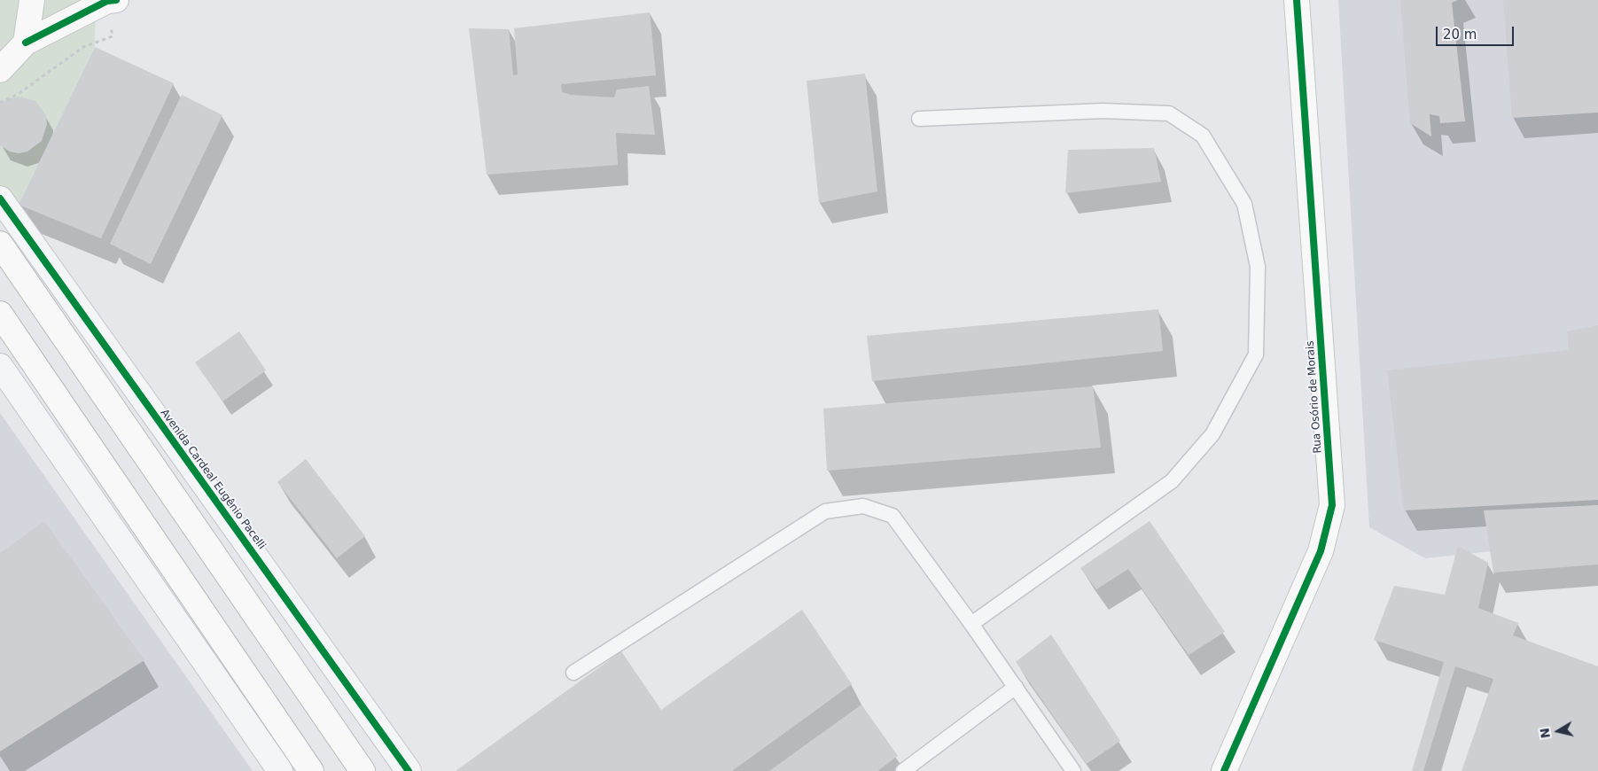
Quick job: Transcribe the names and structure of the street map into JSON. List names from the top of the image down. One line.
{"streets":{"main road":["Rua Osório de Morais"],"street":["Avenida Cardeal Eugênio Pacelli"]},"scale_bar":"20 m","north":"left"}
